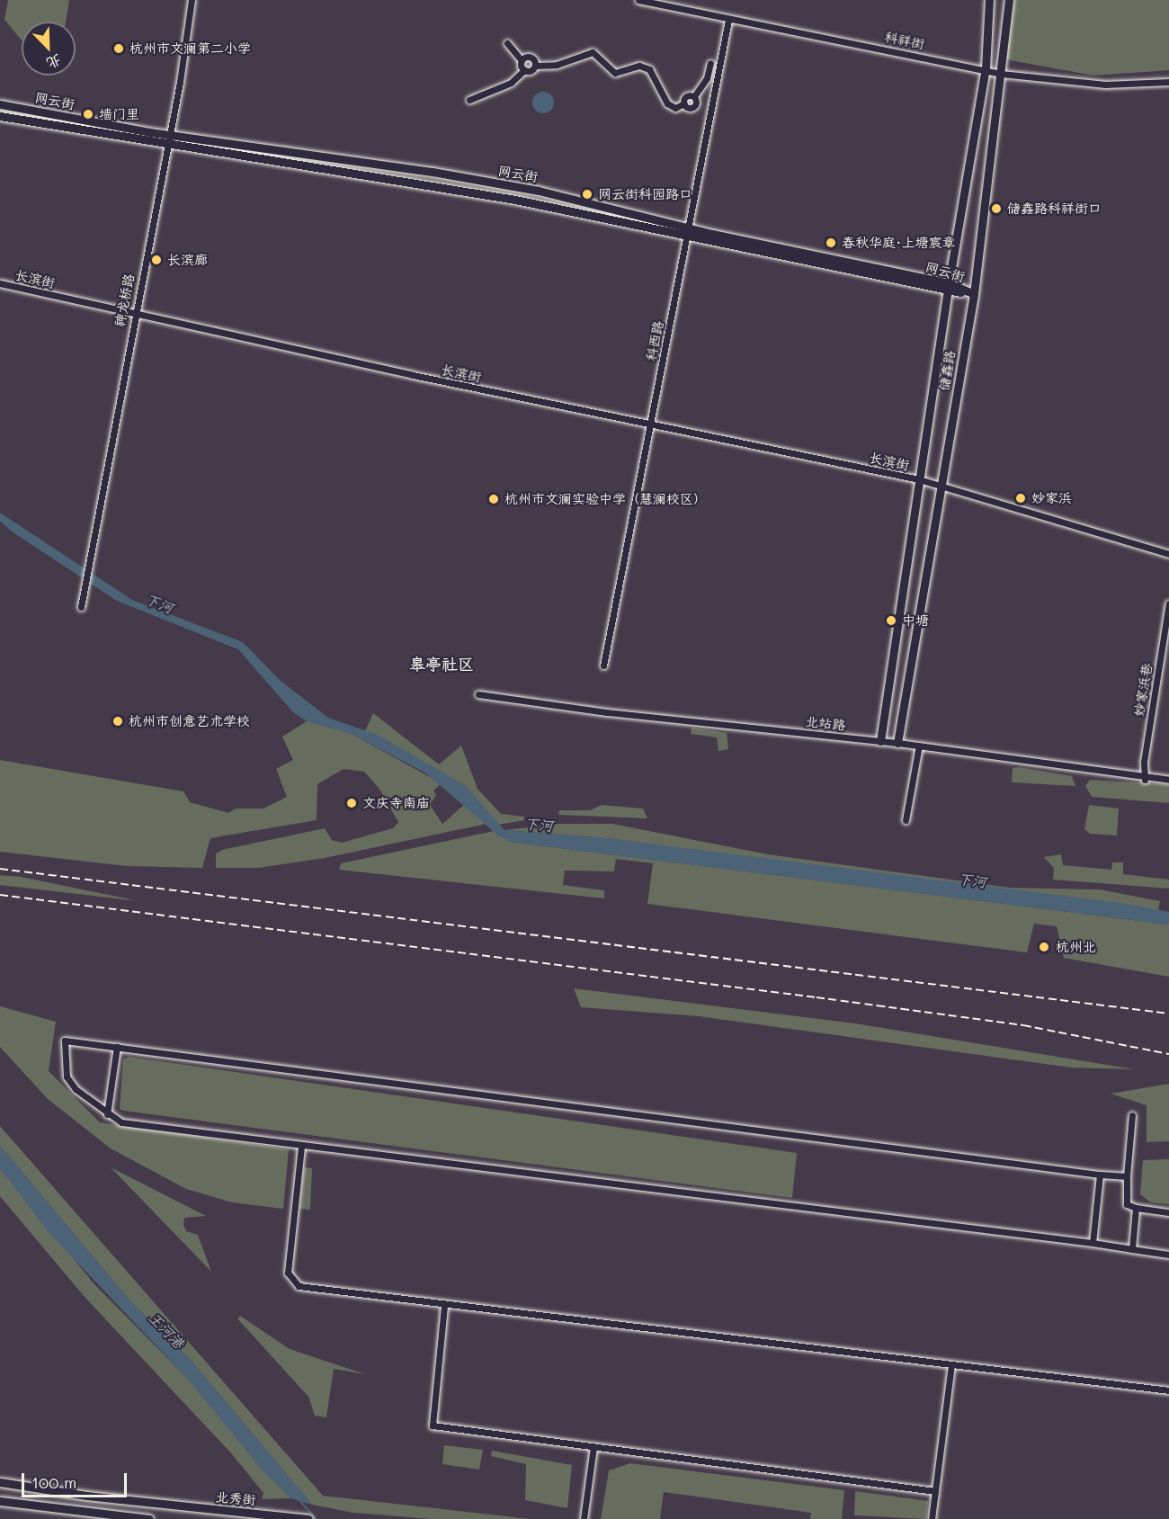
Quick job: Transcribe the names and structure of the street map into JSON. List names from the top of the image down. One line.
{"streets":{"street":["科祥街","网云街","长滨街","神龙桥路","科西路","储鑫路","妙家浜巷","北站路","北秀街"]},"crossings":[["科祥街","科西路"],["科祥街","储鑫路"],["网云街","神龙桥路"],["网云街","科西路"],["网云街","储鑫路"],["长滨街","神龙桥路"],["长滨街","科西路"],["长滨街","储鑫路"],["储鑫路","北站路"],["妙家浜巷","北站路"]],"districts":["皋亭社区"],"water":["下河","王河港"],"places":["杭州市文澜第二小学","墙门里","网云街科园路口","储鑫路科祥街口","春秋华庭·上塘宸章","长滨廊","妙家浜","杭州市文澜实验中学（慧澜校区）","中塘","杭州市创意艺术学校","文庆寺南庙","杭州北"],"scale_bar":"100 m","north":"bottom right"}
